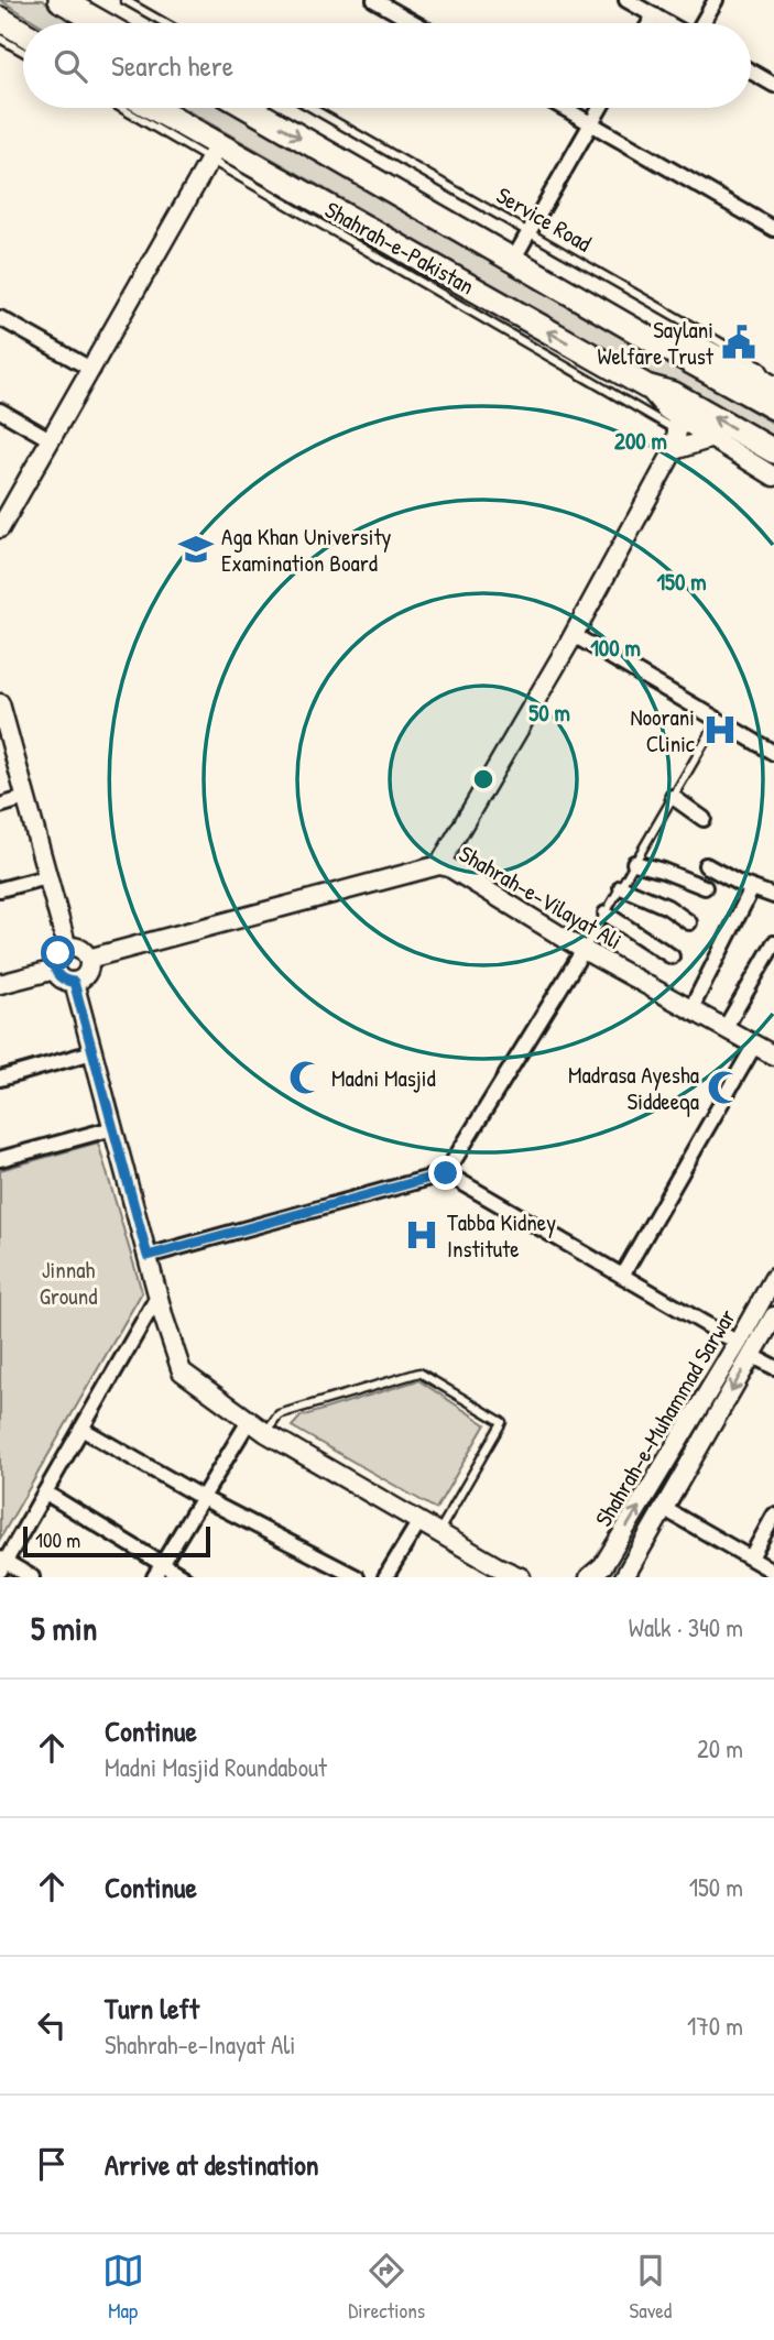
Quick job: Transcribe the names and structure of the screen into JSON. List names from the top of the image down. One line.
{"streets":{"highway":["Shahrah-e-Pakistan"],"street":["Shahrah-e-Vilayat Ali","Shahrah-e-Muhammad Sarwar"],"lane":["Service Road"]},"parks":["Jinnah Ground"],"places":{"public building":["Saylani Welfare Trust"],"school or university":["Aga Khan University Examination Board"],"hospital":["Noorani Clinic","Tabba Kidney Institute"],"mosque":["Madni Masjid","Madrasa Ayesha Siddeeqa"]},"scale_bar":"100 m","page":{"search":"Search here","scale":"100 m","heading":["5 min","Walk · 340 m"],"list":[["Continue","Madni Masjid Roundabout","20 m"],["Continue","150 m"],["Turn left","Shahrah-e-Inayat Ali","170 m"],"Arrive at destination"],"nav":["Map","Directions","Saved"]},"rings":["200 m","150 m","100 m","50 m"]}
